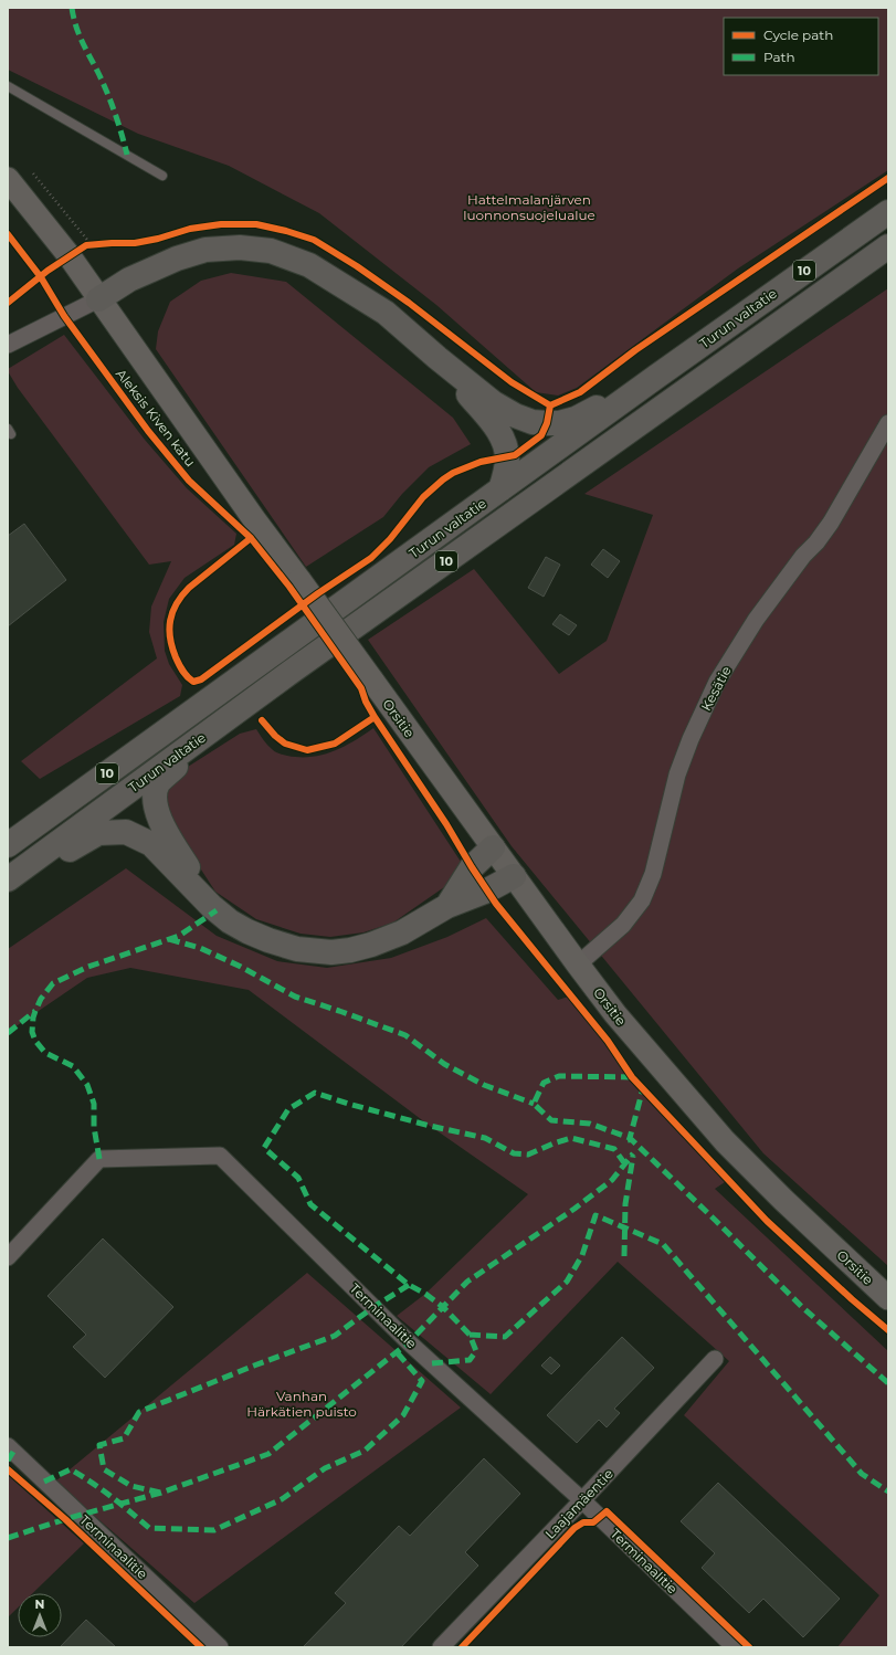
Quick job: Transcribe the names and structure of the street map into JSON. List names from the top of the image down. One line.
{"streets":{"highway":["10","Turun valtatie"],"main road":["Aleksis Kiven katu","Orsitie"],"street":["Kesätie","Terminaalitie","Laajamäentie"]},"crossings":[["Aleksis Kiven katu","Orsitie"],["Kesätie","Orsitie"],["Terminaalitie","Laajamäentie"]],"parks":["Hattelmalanjärven luonnonsuojelualue","Vanhan Härkätien puisto"],"legend":["Cycle path","Path"],"north":"top"}
